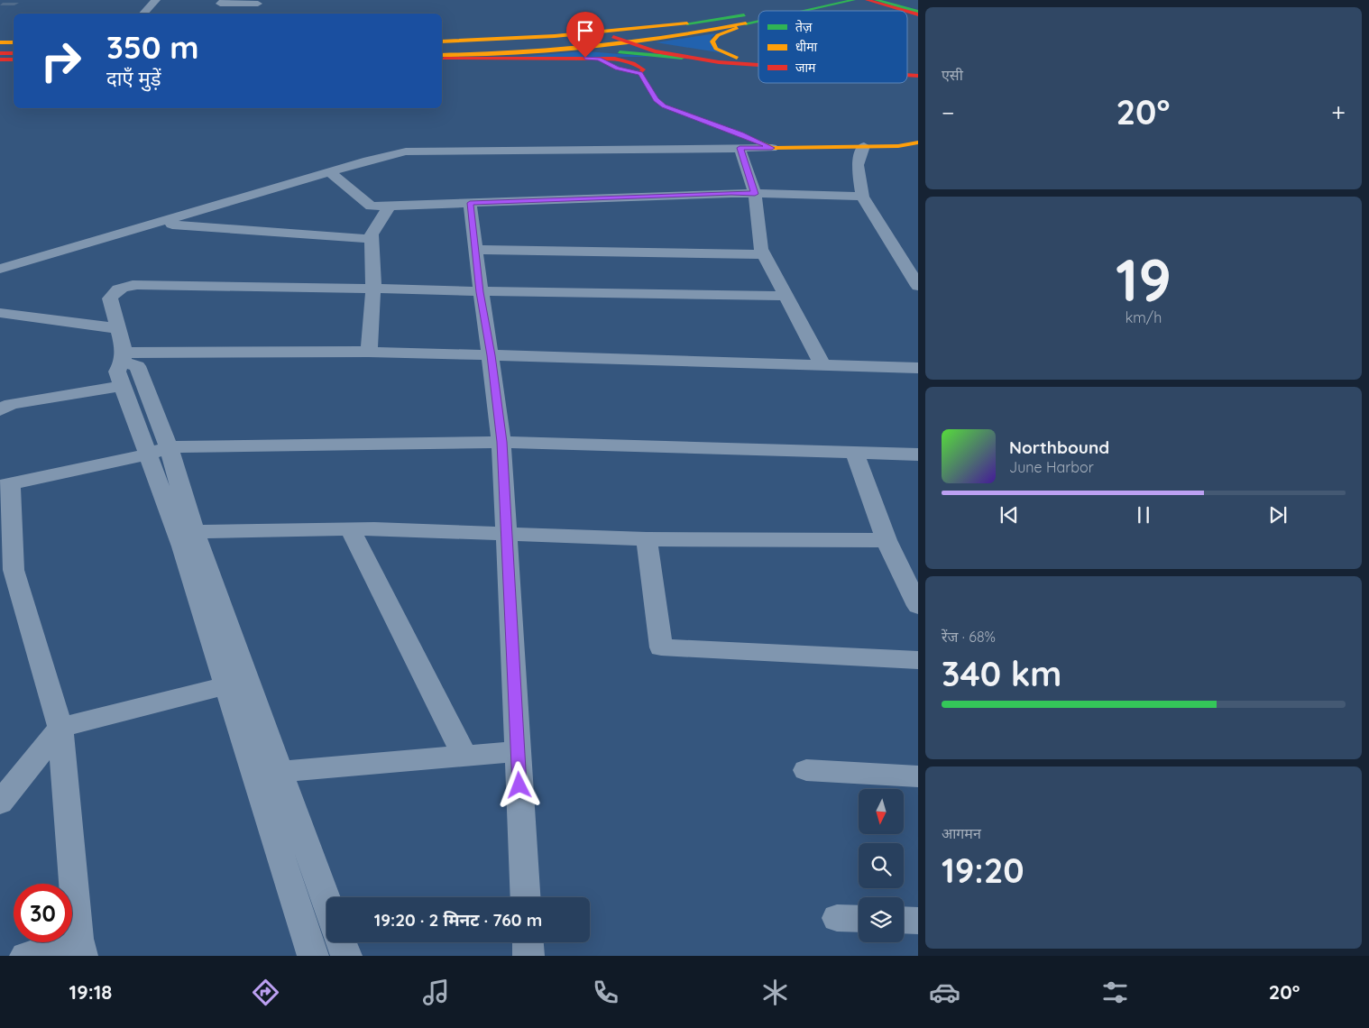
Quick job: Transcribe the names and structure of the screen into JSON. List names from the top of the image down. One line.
{"legend":["तेज़","धीमा","जाम"],"north":"bottom","page":{"tile":["एसी",["19","km/h"],["रेंज · 68%","340 km"],["आगमन","19:20"]],"turn":["350 m","दाएँ मुड़ें"],"heat":["−","20°","+"],"song":["Northbound","June Harbor"],"limit":"30","trip":"19:20 · 2 मिनट · 760 m","tabs":["19:18","20°"]}}
